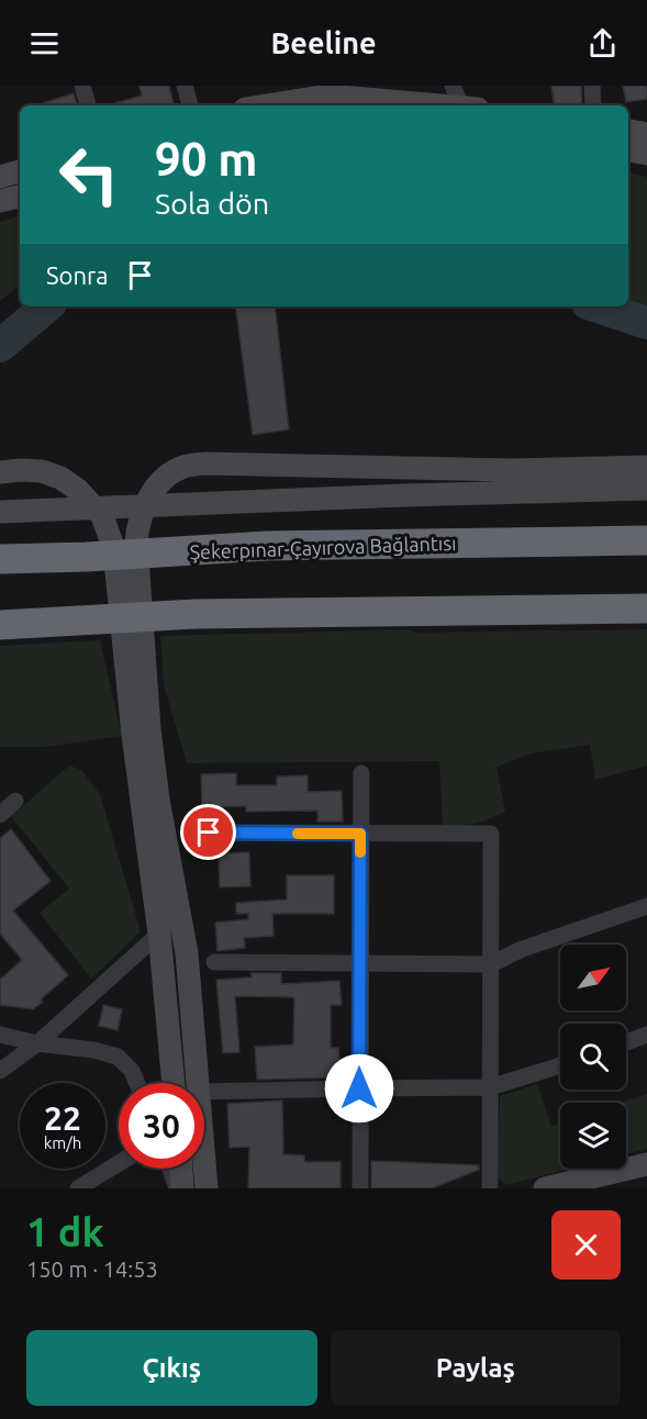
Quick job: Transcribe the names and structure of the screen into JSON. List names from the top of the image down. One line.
{"streets":{"highway":["Şekerpınar-Çayırova Bağlantısı"]},"north":"top right","page":{"header":"Beeline","turn":["90 m","Sola dön"],"then":"Sonra","speed":"22 km/h","limit":"30","heading":["1 dk","150 m · 14:53"],"buttons":["Çıkış","Paylaş"]}}
